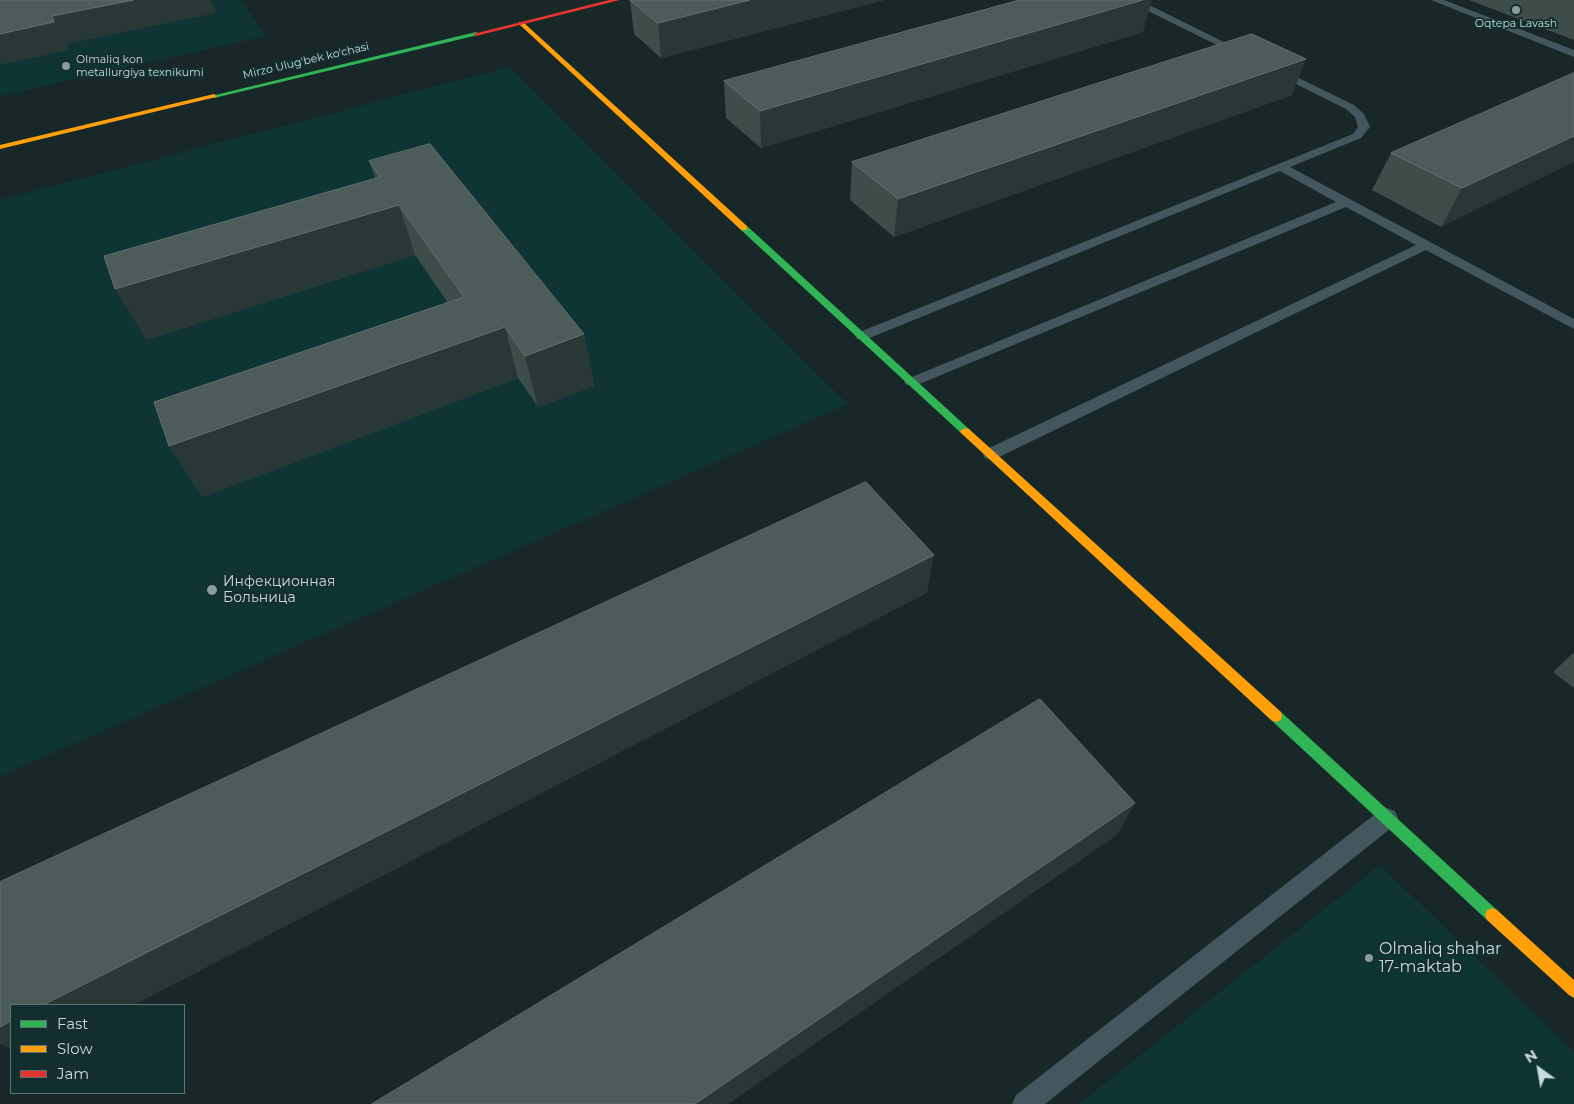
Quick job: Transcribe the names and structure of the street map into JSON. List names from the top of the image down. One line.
{"streets":{"street":["Mirzo Ulug'bek ko'chasi"]},"places":["Oqtepa Lavash","Olmaliq kon metallurgiya texnikumi","Инфекционная Больница","Olmaliq shahar 17-maktab"],"legend":["Fast","Slow","Jam"],"north":"top left"}
